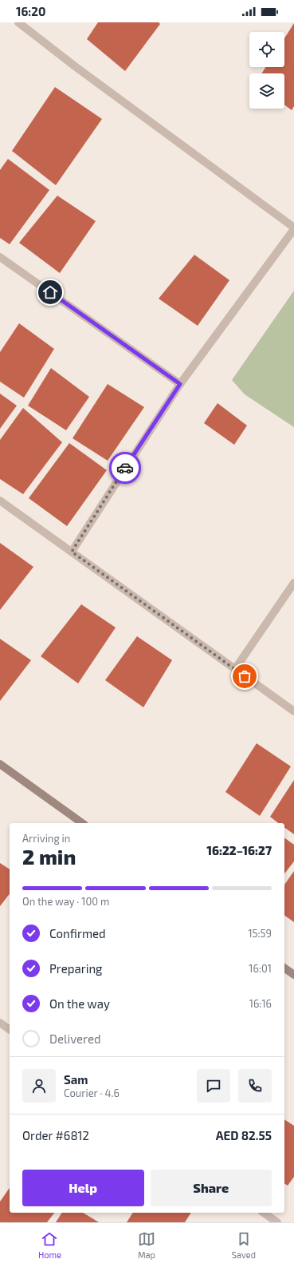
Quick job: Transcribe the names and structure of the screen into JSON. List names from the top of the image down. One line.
{"page":{"status":"16:20","heading":["2 min","Arriving in","16:22–16:27"],"panel":["Sam","Courier · 4.6","Order #6812","AED 82.55"],"bar":"On the way · 100 m","list":[["Confirmed","15:59"],["Preparing","16:01"],["On the way","16:16"],"Delivered"],"buttons":["Help","Share"],"tabs":["Home","Map","Saved"]}}
